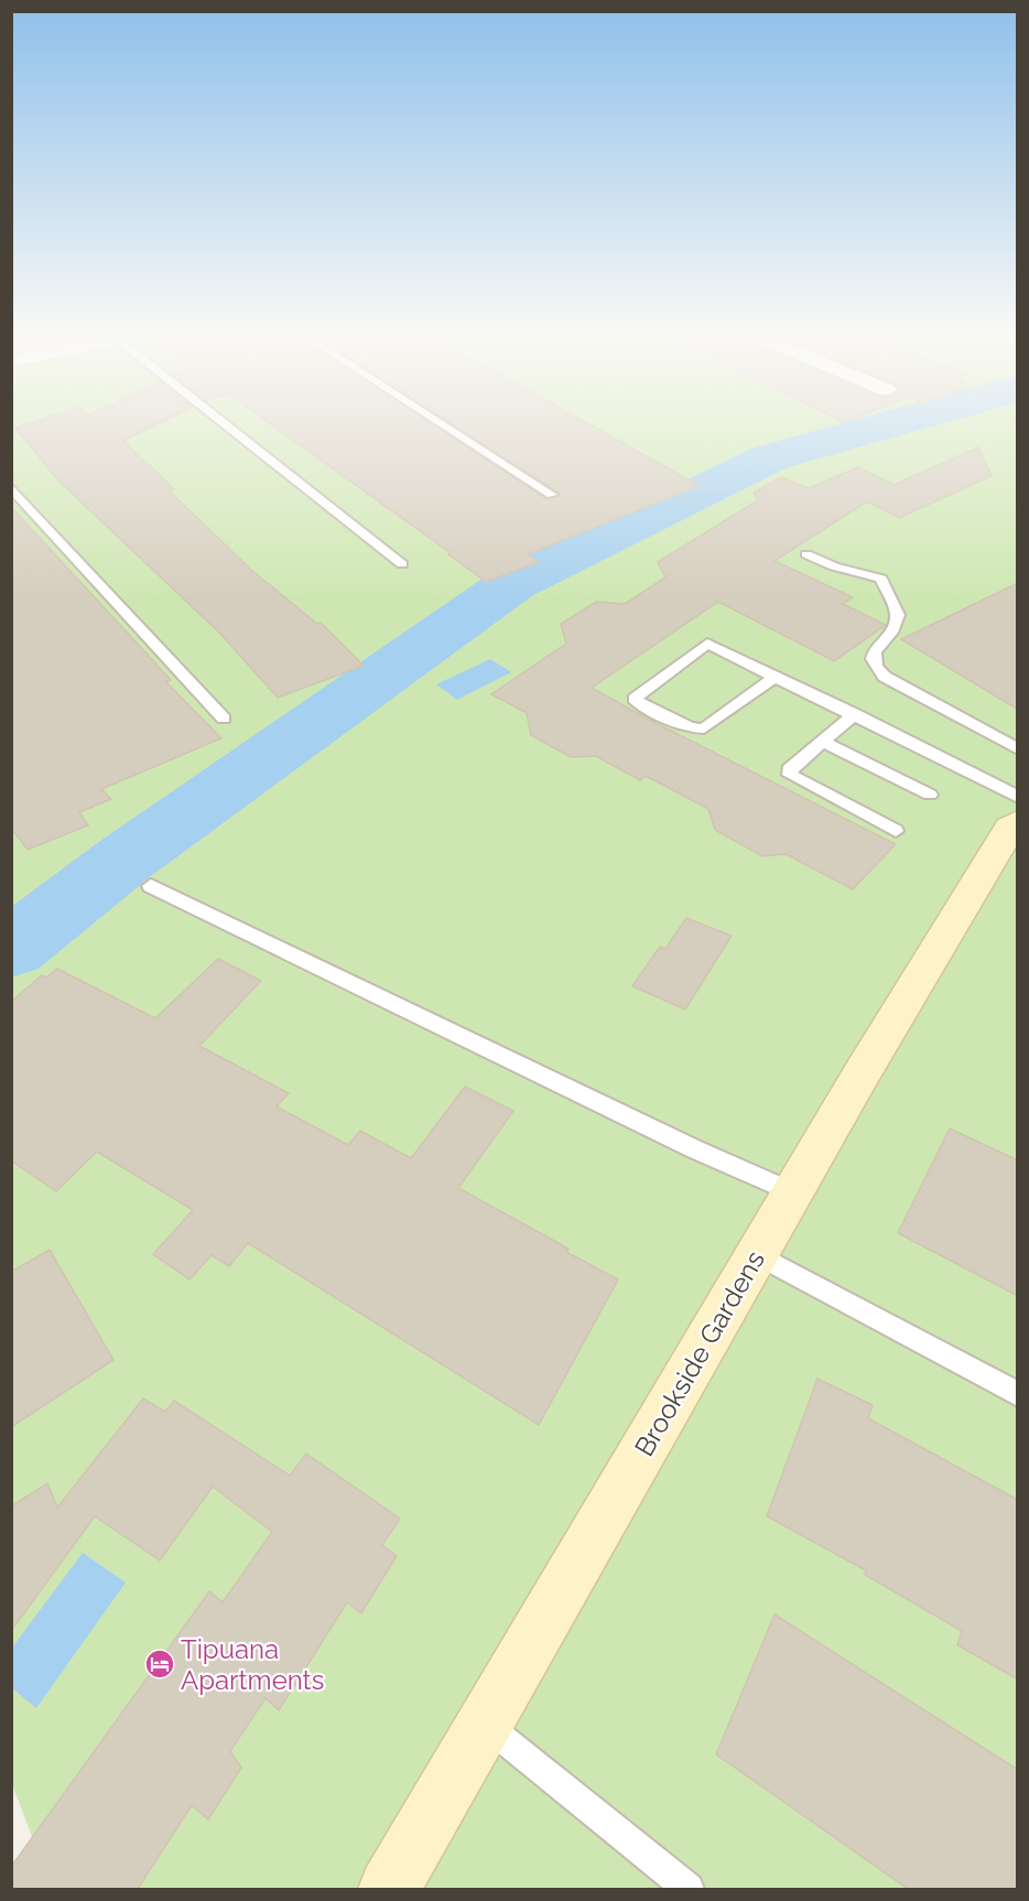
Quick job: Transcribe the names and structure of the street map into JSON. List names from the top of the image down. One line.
{"streets":{"street":["Brookside Gardens"]},"places":{"hotel":["Tipuana Apartments"]}}
